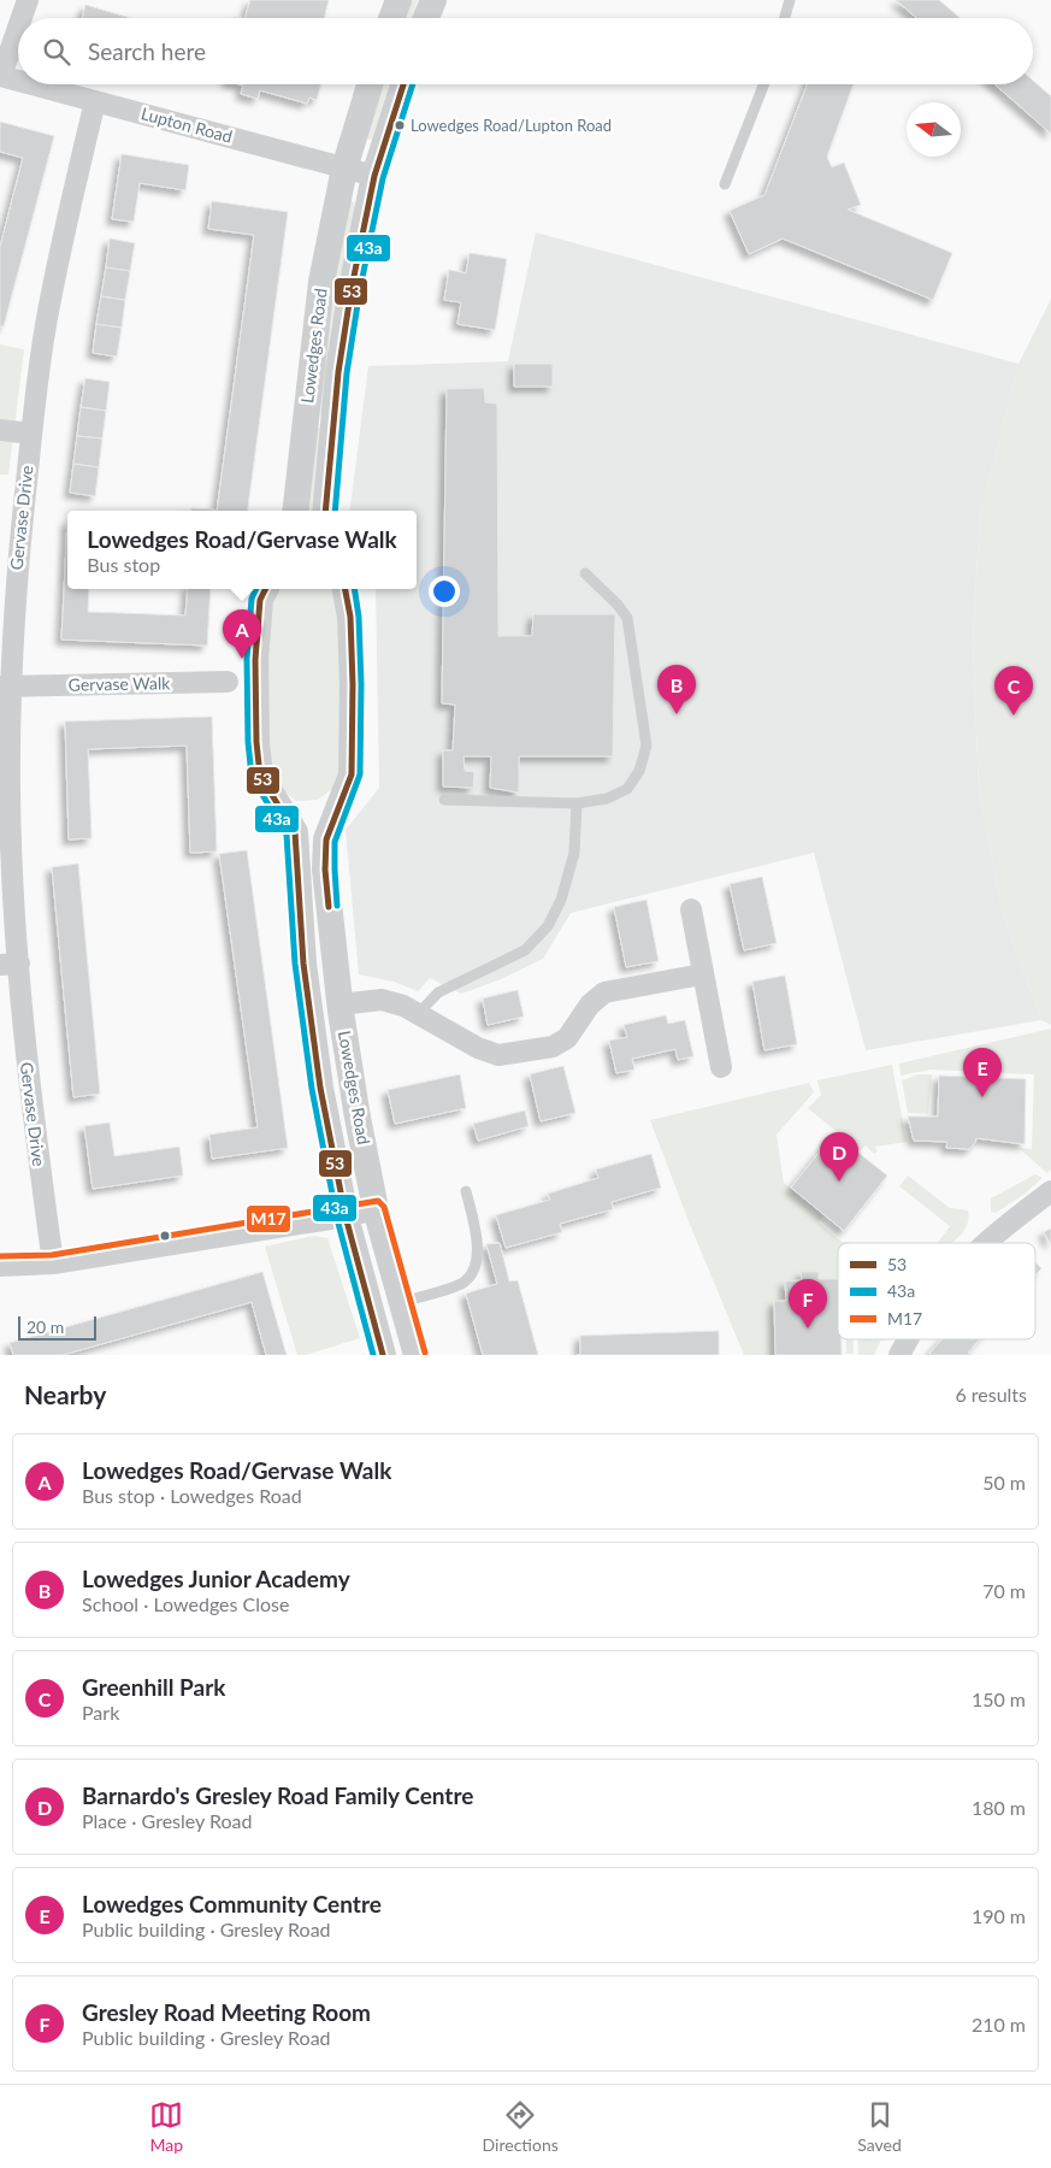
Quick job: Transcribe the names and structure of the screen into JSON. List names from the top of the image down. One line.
{"streets":{"street":["Lupton Road","Lowedges Road","Gervase Drive","Gervase Walk"]},"crossings":[["Lupton Road","Lowedges Road"],["Lupton Road","Gervase Drive"],["Gervase Drive","Gervase Walk"]],"places":["Lowedges Road/Lupton Road"],"lines":["transit line 53","transit line 43a","transit line M17"],"legend":["53","43a","M17"],"scale_bar":"20 m","north":"left","page":{"search":"Search here","popup":["Lowedges Road/Gervase Walk","Bus stop"],"pins":["A","B","C","E","D","F"],"scale":"20 m","heading":["Nearby","6 results"],"list":[{"mark":"A","name":"Lowedges Road/Gervase Walk","note":"Bus stop · Lowedges Road","value":"50 m"},{"mark":"B","name":"Lowedges Junior Academy","note":"School · Lowedges Close","value":"70 m"},{"mark":"C","name":"Greenhill Park","note":"Park","value":"150 m"},{"mark":"D","name":"Barnardo's Gresley Road Family Centre","note":"Place · Gresley Road","value":"180 m"},{"mark":"E","name":"Lowedges Community Centre","note":"Public building · Gresley Road","value":"190 m"},{"mark":"F","name":"Gresley Road Meeting Room","note":"Public building · Gresley Road","value":"210 m"}],"nav":["Map","Directions","Saved"]}}
